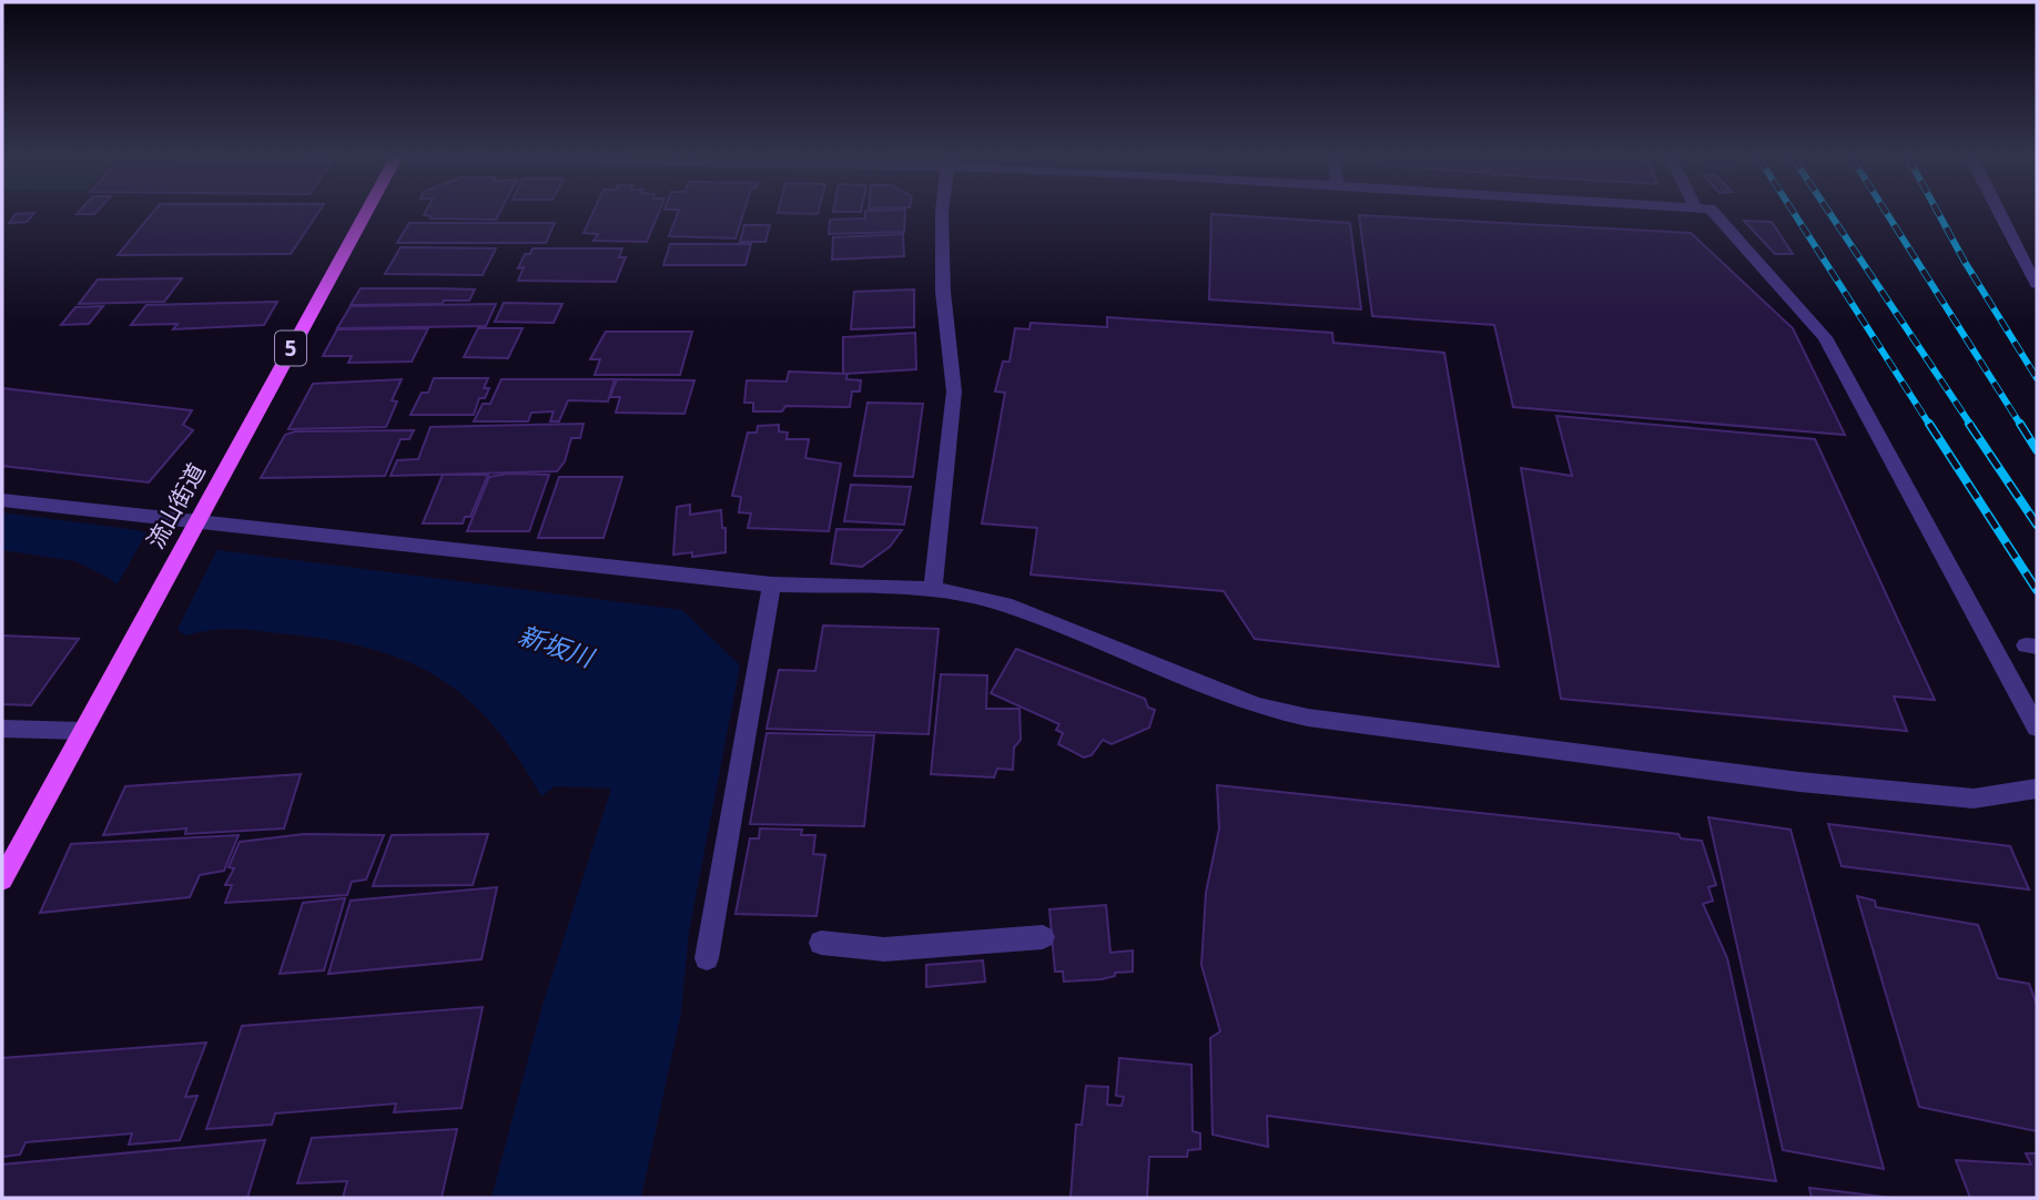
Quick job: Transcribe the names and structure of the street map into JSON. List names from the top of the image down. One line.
{"streets":{"main road":["5","流山街道"]},"water":["新坂川"]}
